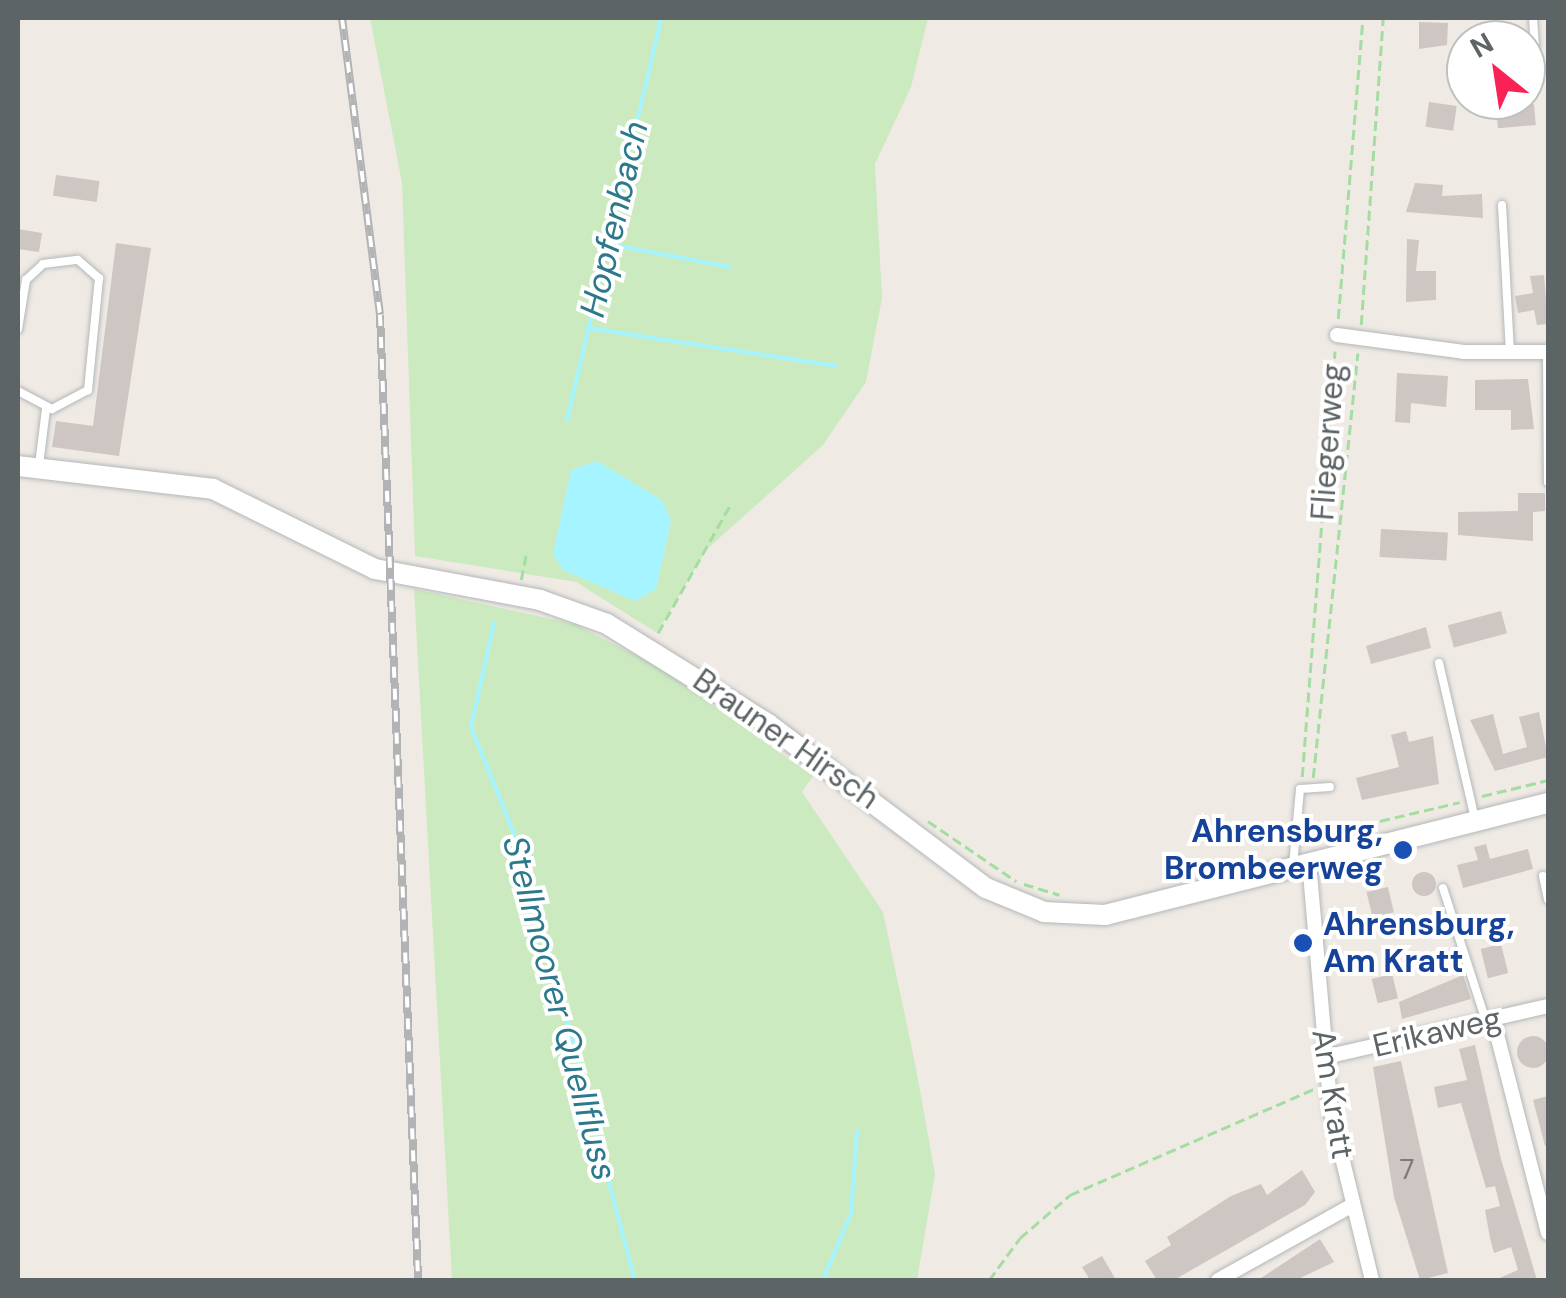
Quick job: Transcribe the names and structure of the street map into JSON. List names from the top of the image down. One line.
{"streets":{"street":["Brauner Hirsch","Erikaweg","Am Kratt"],"path":["Fliegerweg"]},"crossings":[["Brauner Hirsch","Am Kratt"],["Erikaweg","Am Kratt"]],"water":["Hopfenbach","Stellmoorer Quellfluss"],"places":["Ahrensburg, Brombeerweg","Ahrensburg, Am Kratt"],"house_numbers":["7"],"north":"top left"}
